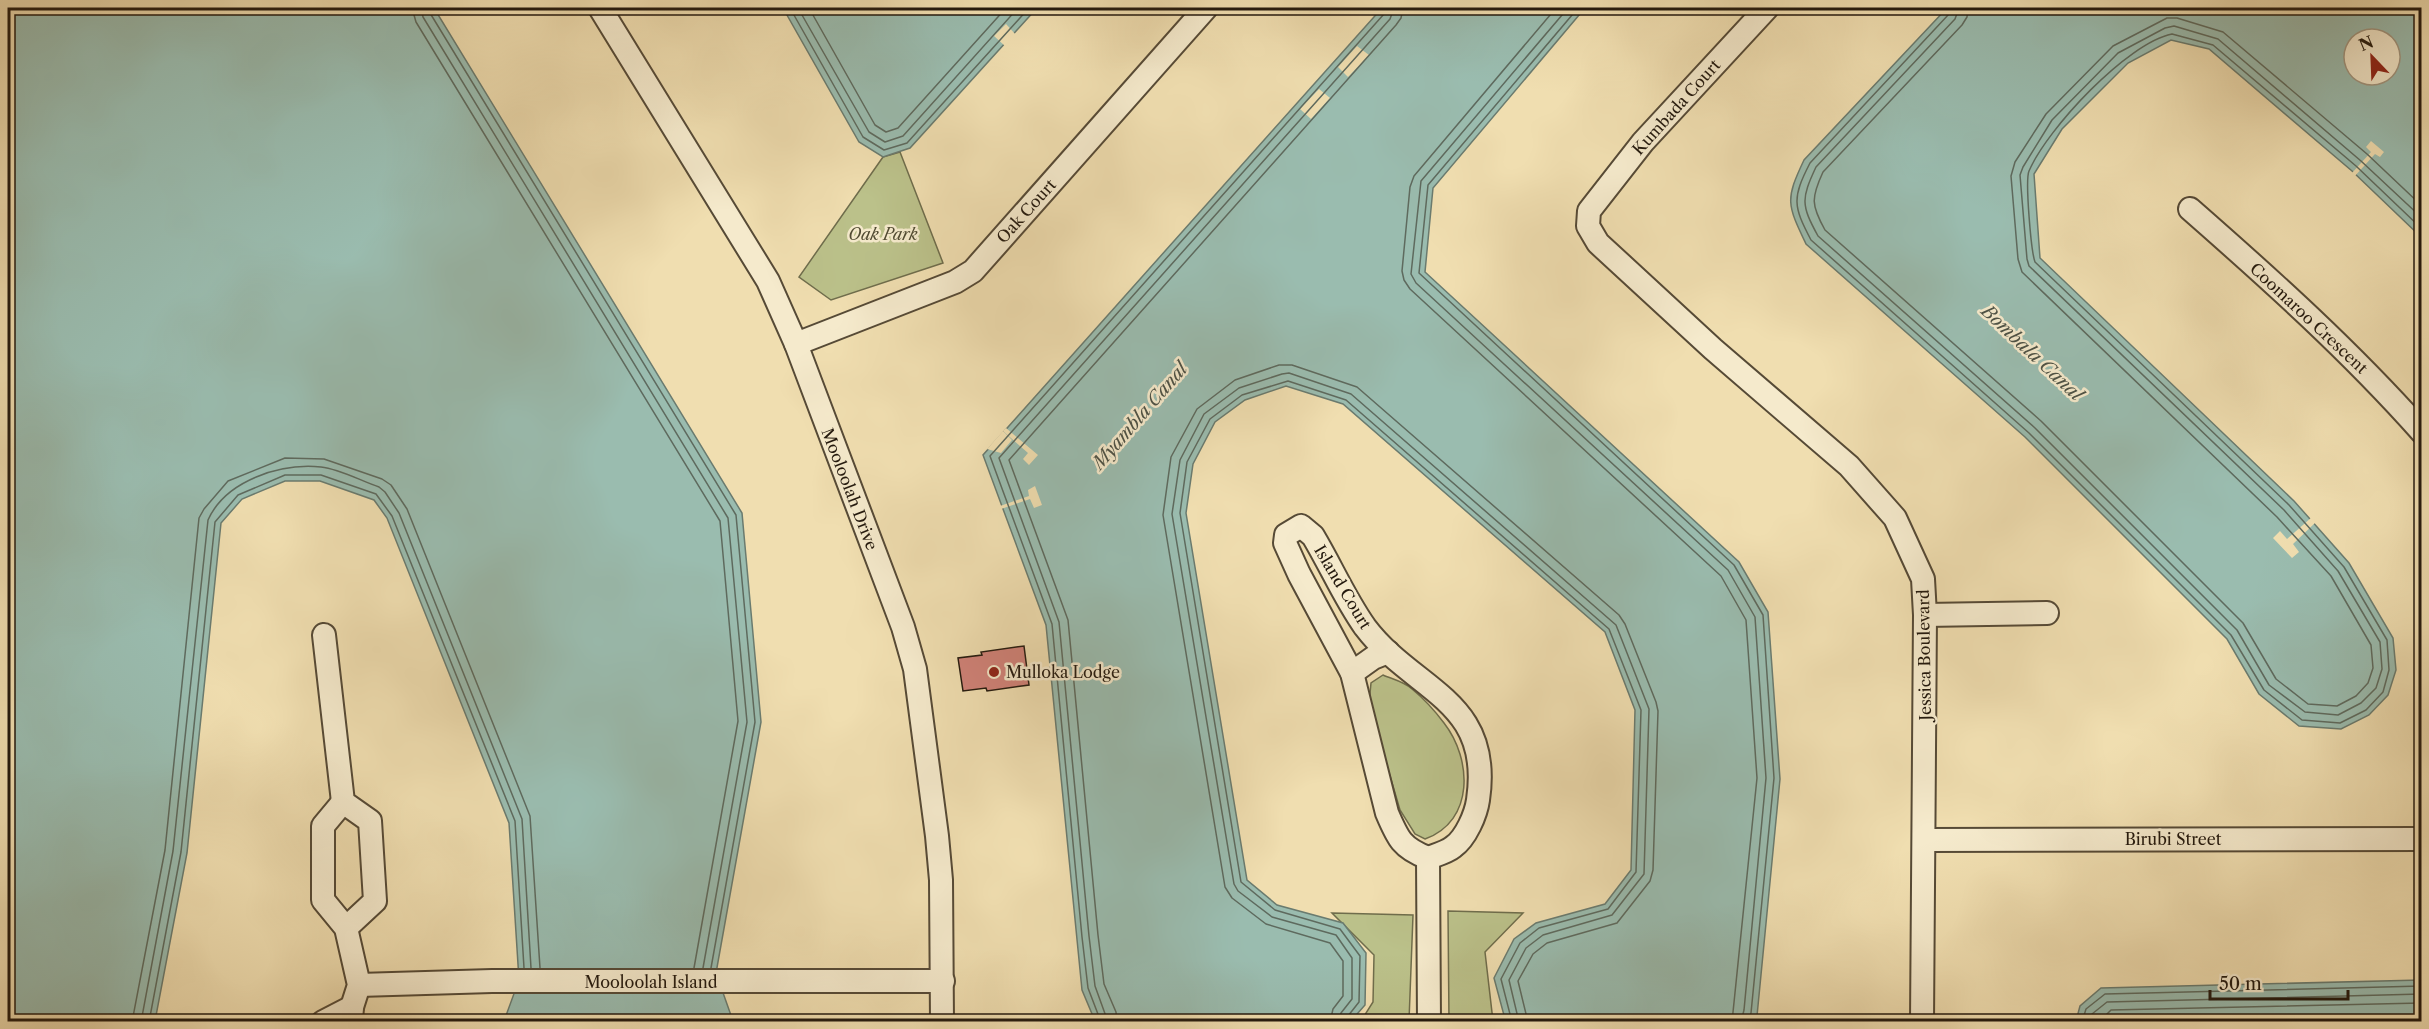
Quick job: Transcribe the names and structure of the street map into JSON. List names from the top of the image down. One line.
{"streets":{"street":["Kumbada Court","Oak Court","Coomaroo Crescent","Mooloolah Drive","Island Court","Jessica Boulevard","Birubi Street","Mooloolah Island"]},"crossings":[["Kumbada Court","Jessica Boulevard"],["Oak Court","Mooloolah Drive"],["Mooloolah Drive","Mooloolah Island"],["Jessica Boulevard","Birubi Street"]],"water":["Bombala Canal","Myambla Canal"],"parks":["Oak Park"],"places":["Mulloka Lodge"],"scale_bar":"50 m","north":"top left"}
